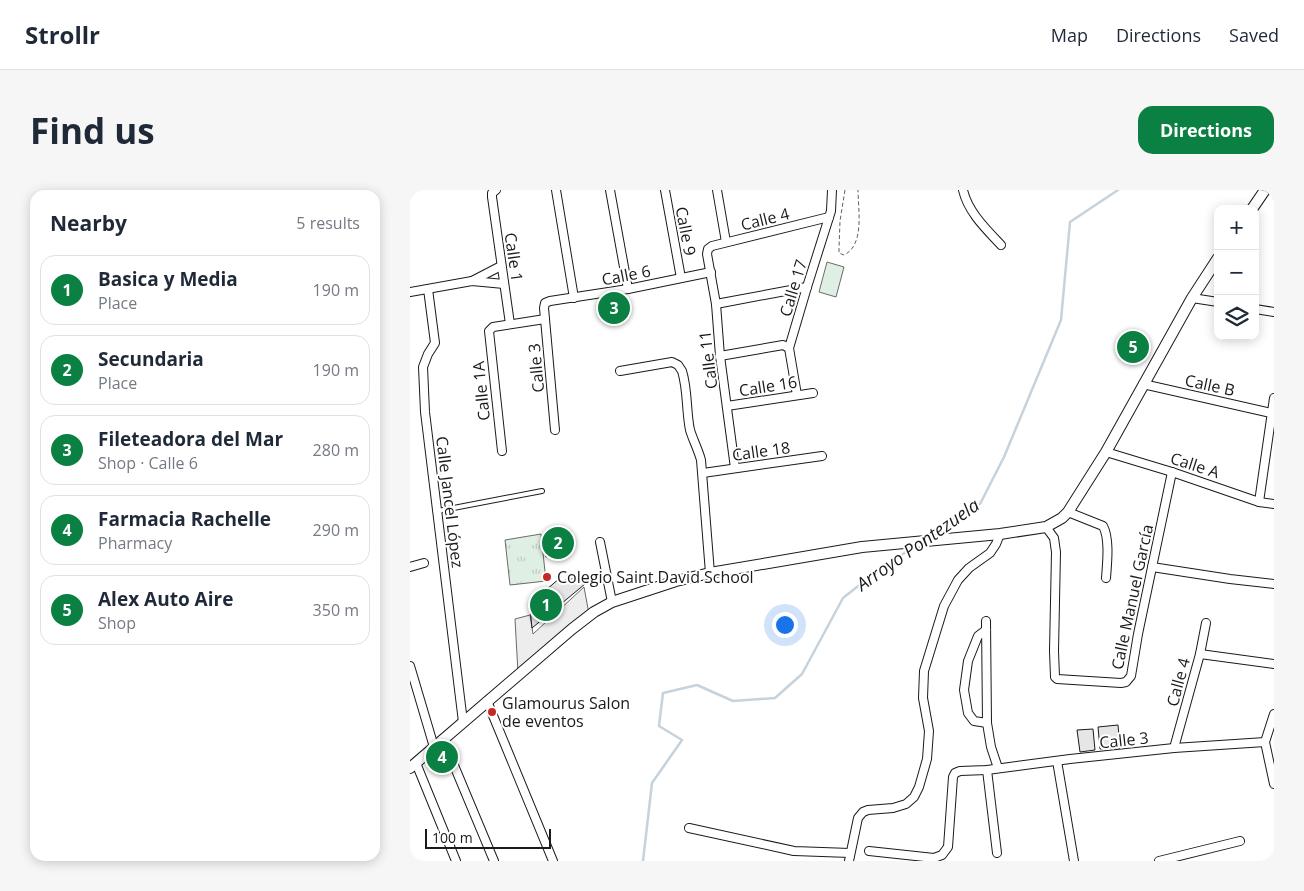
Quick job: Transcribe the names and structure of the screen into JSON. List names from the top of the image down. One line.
{"streets":{"street":["Calle 4","Calle 9","Calle 1","Calle 6","Calle 17","Calle 11","Calle 3","Calle B","Calle 16","Calle 1A","Calle 18","Calle A","Calle Jancel López","Calle Manuel García"]},"crossings":[["Calle 4","Calle 17"],["Calle 4","Calle 11"],["Calle 4","Calle 3"],["Calle 9","Calle 6"],["Calle 1","Calle 1A"],["Calle 6","Calle 11"],["Calle 6","Calle 3"],["Calle 17","Calle 16"],["Calle 11","Calle 16"],["Calle 11","Calle 18"],["Calle A","Calle Manuel García"]],"water":["Arroyo Pontezuela"],"places":["Colegio Saint David School","Glamourus Salon de eventos"],"scale_bar":"100 m","page":{"header":"Strollr","nav":["Map","Directions","Saved"],"buttons":"Directions","title":"Find us","heading":["Nearby","5 results"],"map_buttons":["+","−"],"list":[{"mark":"1","name":"Basica y Media","note":"Place","value":"190 m"},{"mark":"2","name":"Secundaria","note":"Place","value":"190 m"},{"mark":"3","name":"Fileteadora del Mar","note":"Shop · Calle 6","value":"280 m"},{"mark":"4","name":"Farmacia Rachelle","note":"Pharmacy","value":"290 m"},{"mark":"5","name":"Alex Auto Aire","note":"Shop","value":"350 m"}],"pins":["3","5","2","1","4"],"scale":"100 m"}}
